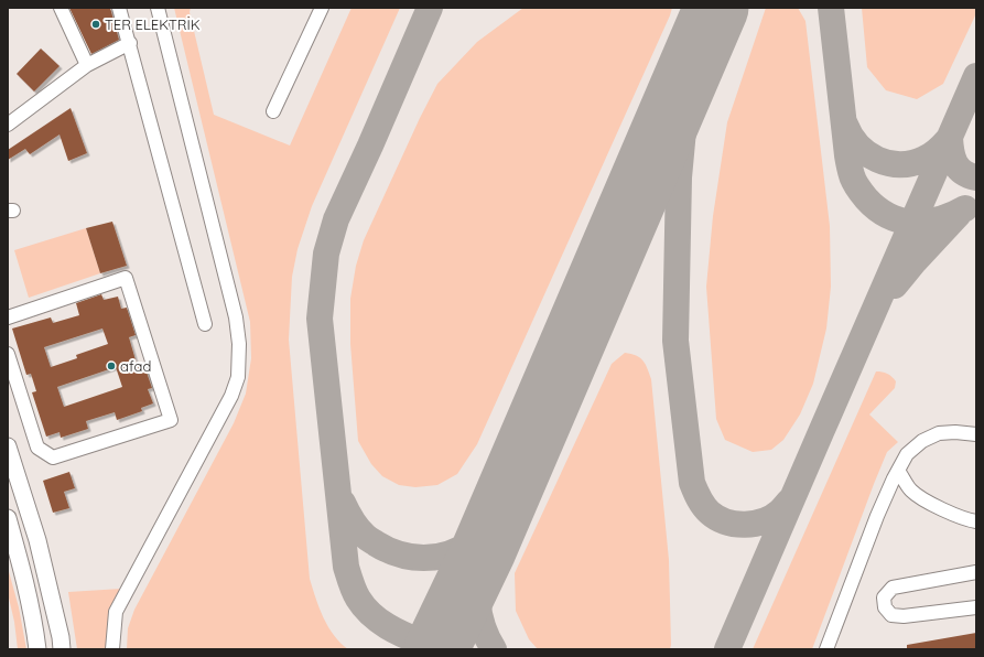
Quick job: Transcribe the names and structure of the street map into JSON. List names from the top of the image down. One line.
{"places":["TER ELEKTRİK","afad"]}
